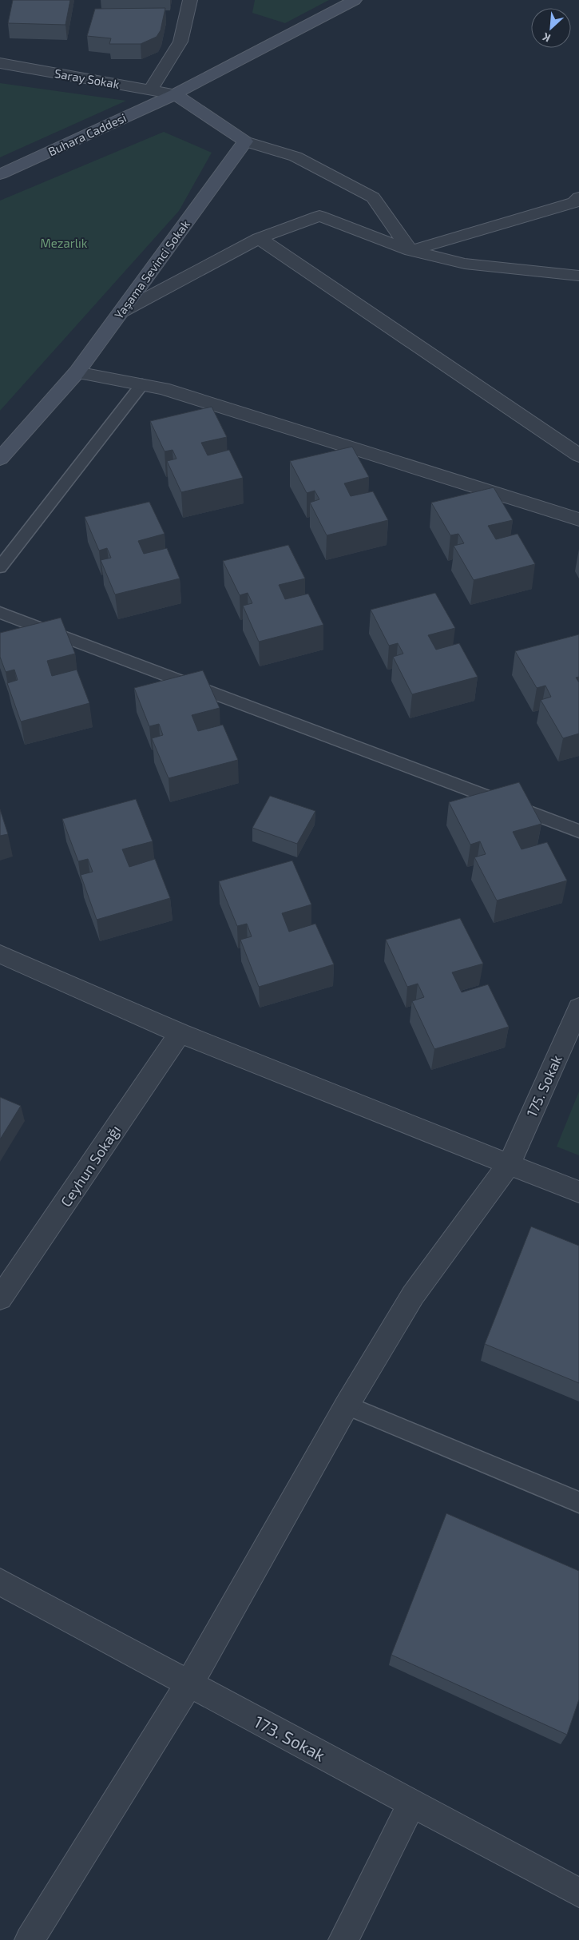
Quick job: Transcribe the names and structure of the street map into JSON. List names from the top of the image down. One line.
{"streets":{"street":["Saray Sokak","Buhara Caddesi","Yaşama Sevinci Sokak","175. Sokak","Ceyhun Sokağı","173. Sokak"]},"crossings":[["Saray Sokak","Buhara Caddesi"],["175. Sokak","173. Sokak"]],"parks":["Mezarlık"],"north":"bottom left"}
